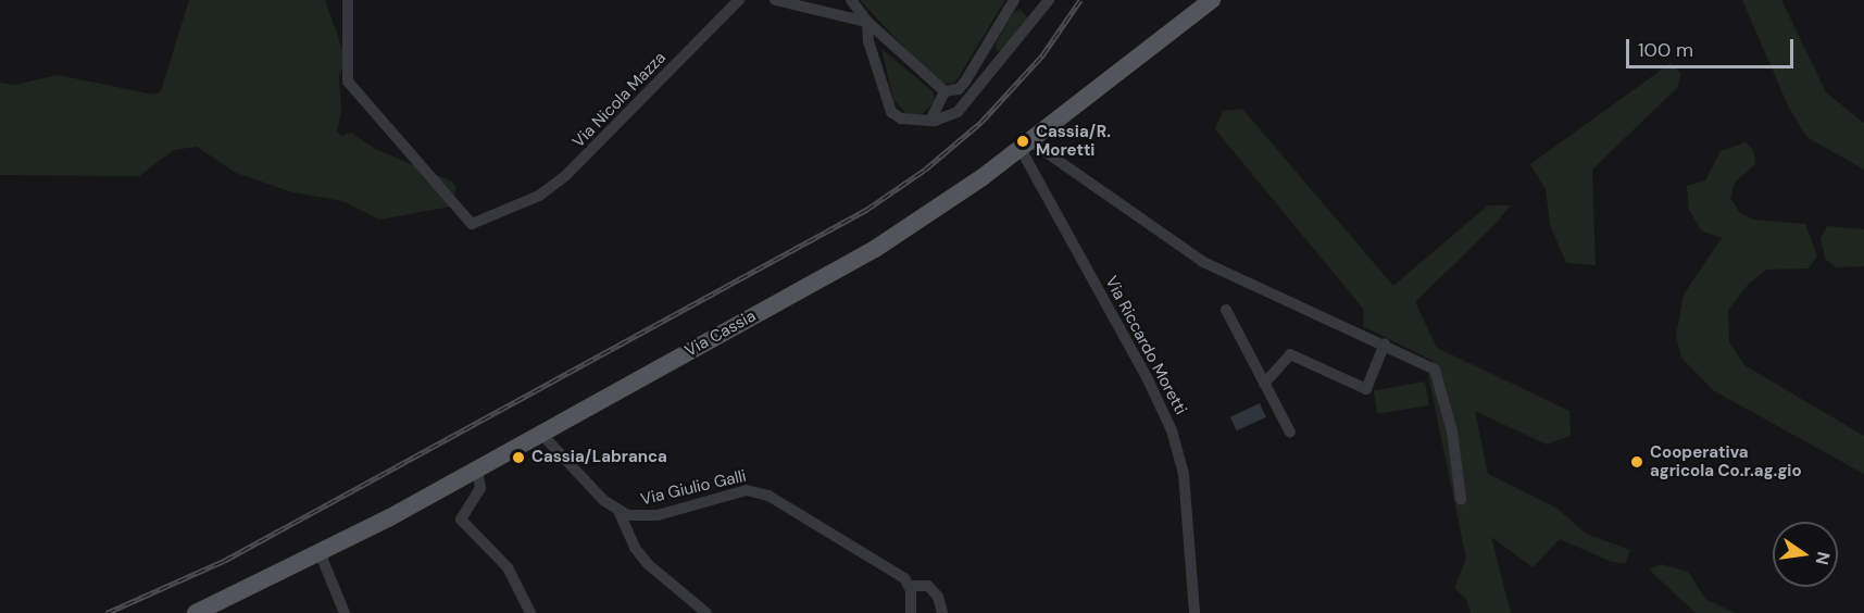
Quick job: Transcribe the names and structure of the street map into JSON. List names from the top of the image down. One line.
{"streets":{"main road":["Via Cassia"],"street":["Via Nicola Mazza","Via Riccardo Moretti","Via Giulio Galli"]},"crossings":[["Via Cassia","Via Riccardo Moretti"],["Via Cassia","Via Giulio Galli"]],"places":["Cassia/R. Moretti","Cassia/Labranca","Cooperativa agricola Co.r.ag.gio"],"scale_bar":"100 m","north":"right"}
